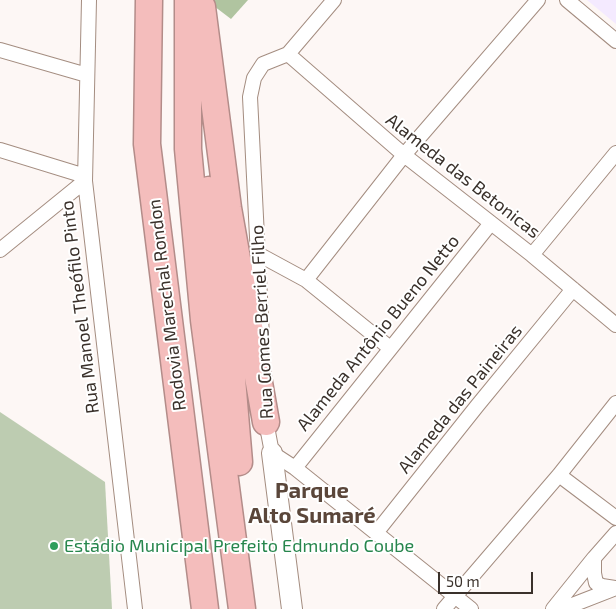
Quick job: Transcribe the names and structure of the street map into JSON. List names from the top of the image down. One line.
{"streets":{"highway":["Rodovia Marechal Rondon"],"street":["Alameda das Betonicas","Rua Manoel Theófilo Pinto","Rua Gomes Berriel Filho","Alameda Antônio Bueno Netto","Alameda das Paineiras"]},"crossings":[["Alameda das Betonicas","Rua Gomes Berriel Filho"],["Alameda das Betonicas","Alameda Antônio Bueno Netto"],["Alameda das Betonicas","Alameda das Paineiras"]],"districts":["Parque Alto Sumaré"],"places":["Estádio Municipal Prefeito Edmundo Coube"],"scale_bar":"50 m"}
